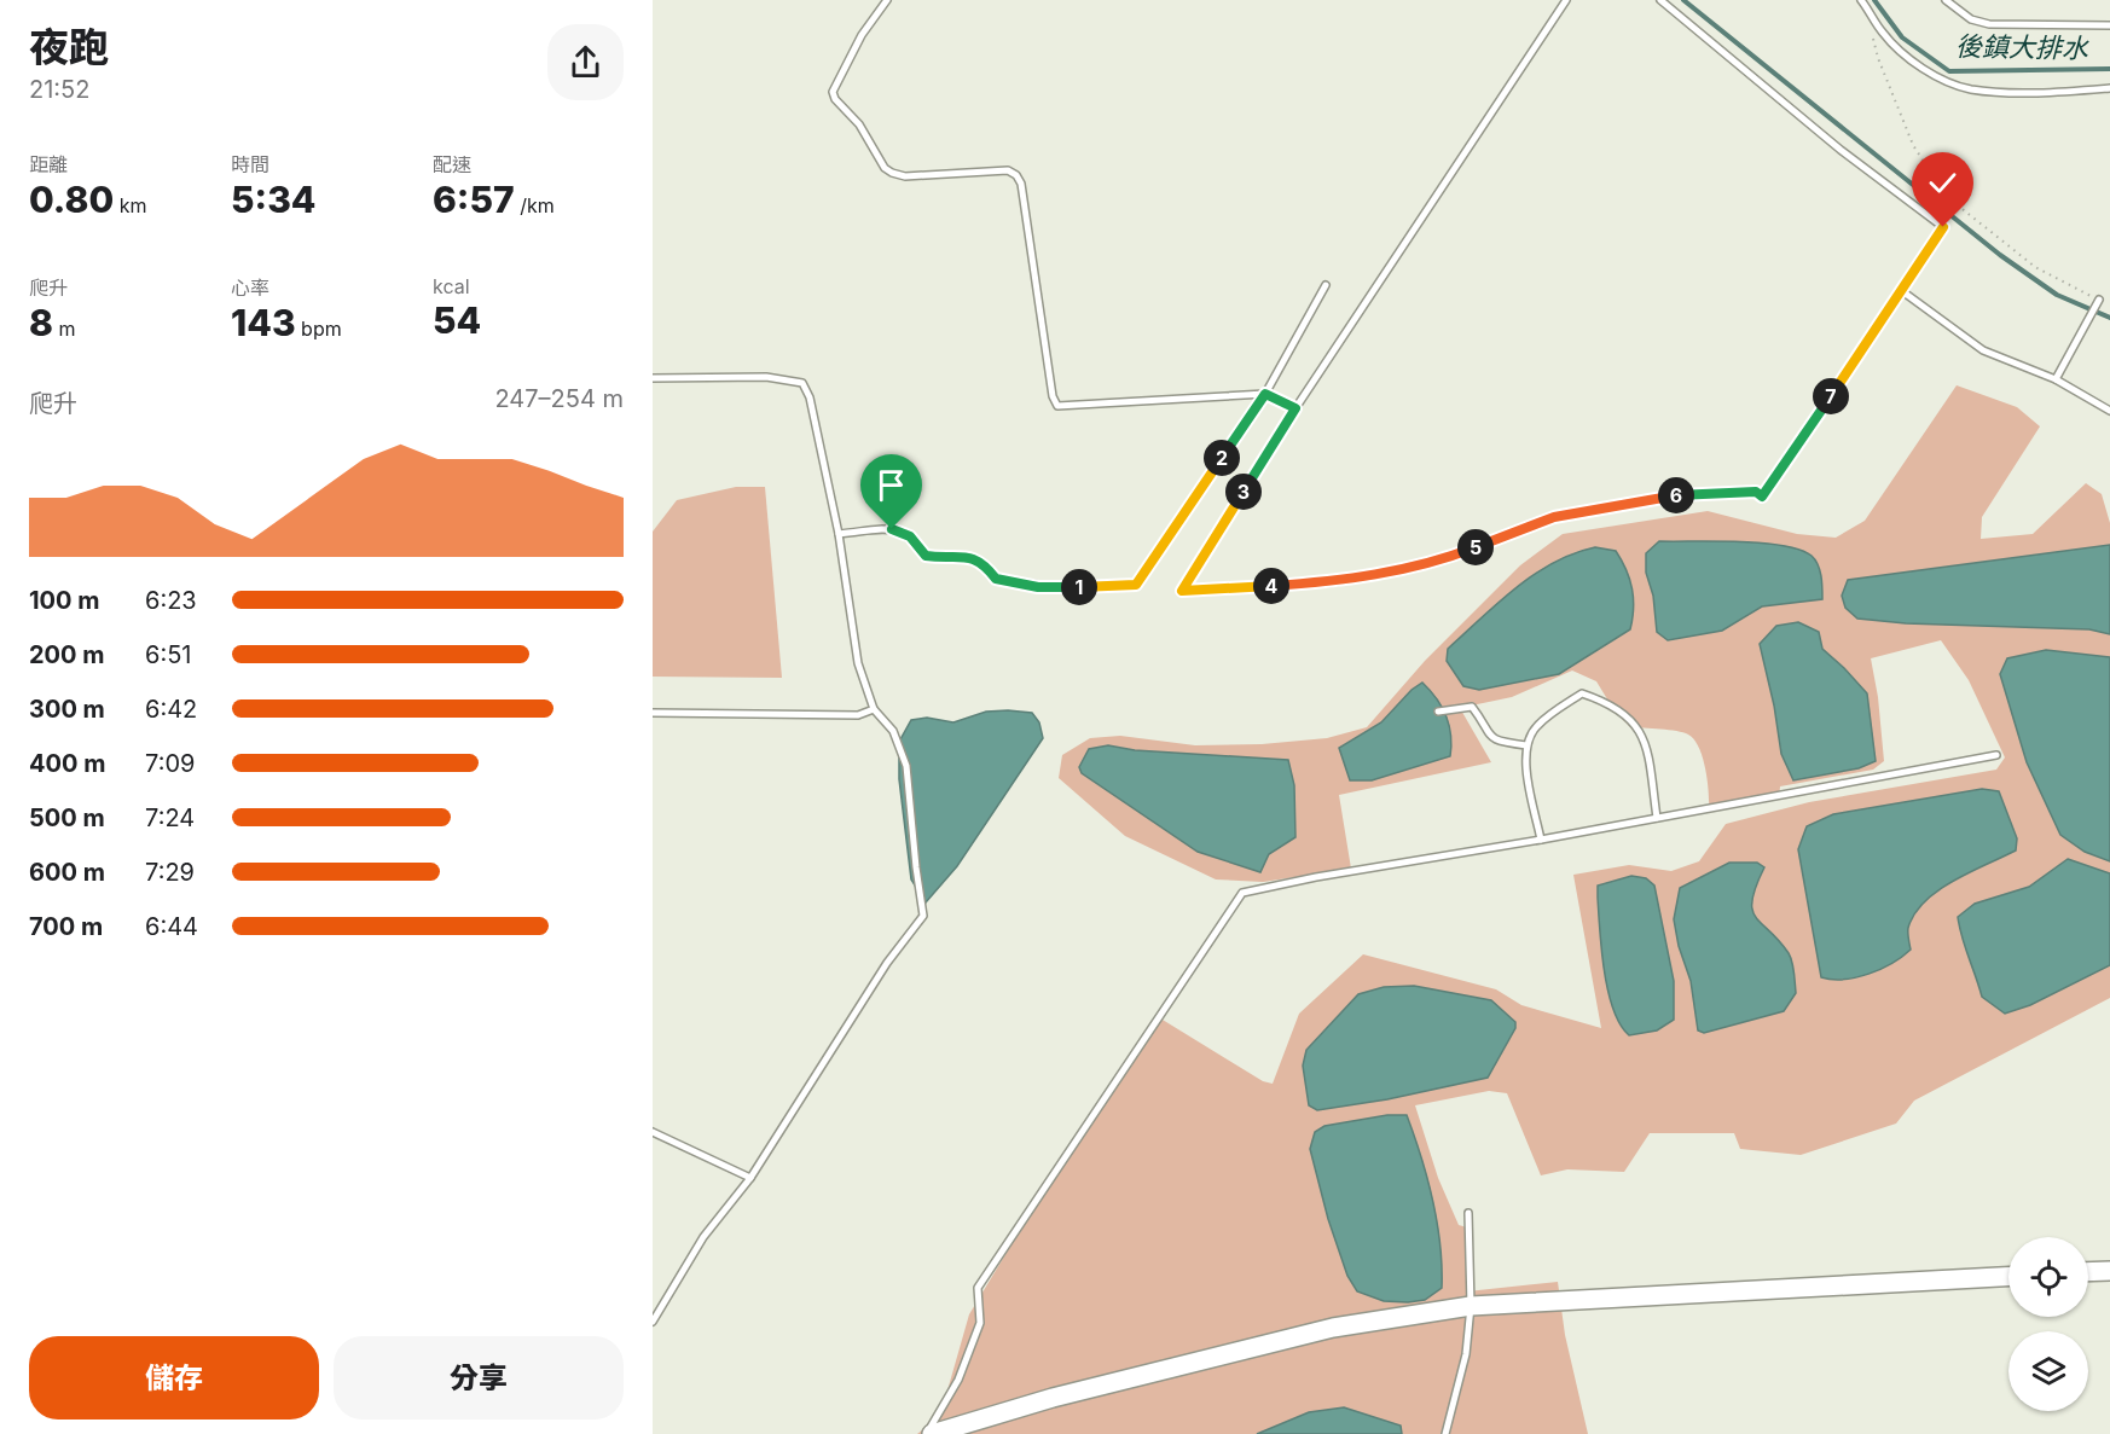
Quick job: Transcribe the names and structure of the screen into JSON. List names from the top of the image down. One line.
{"water":["後鎮大排水"],"page":{"heading":["夜跑","21:52"],"stats":[["距離","0.80 km"],["時間","5:34"],["配速","6:57 /km"],["爬升","8 m"],["心率","143 bpm"],["kcal","54"]],"chart":["爬升","247–254 m"],"pins":["7","2","3","6","5","4","1"],"list":[{"name":"100 m","note":"6:23"},{"name":"200 m","note":"6:51"},{"name":"300 m","note":"6:42"},{"name":"400 m","note":"7:09"},{"name":"500 m","note":"7:24"},{"name":"600 m","note":"7:29"},{"name":"700 m","note":"6:44"}],"buttons":["儲存","分享"]}}
